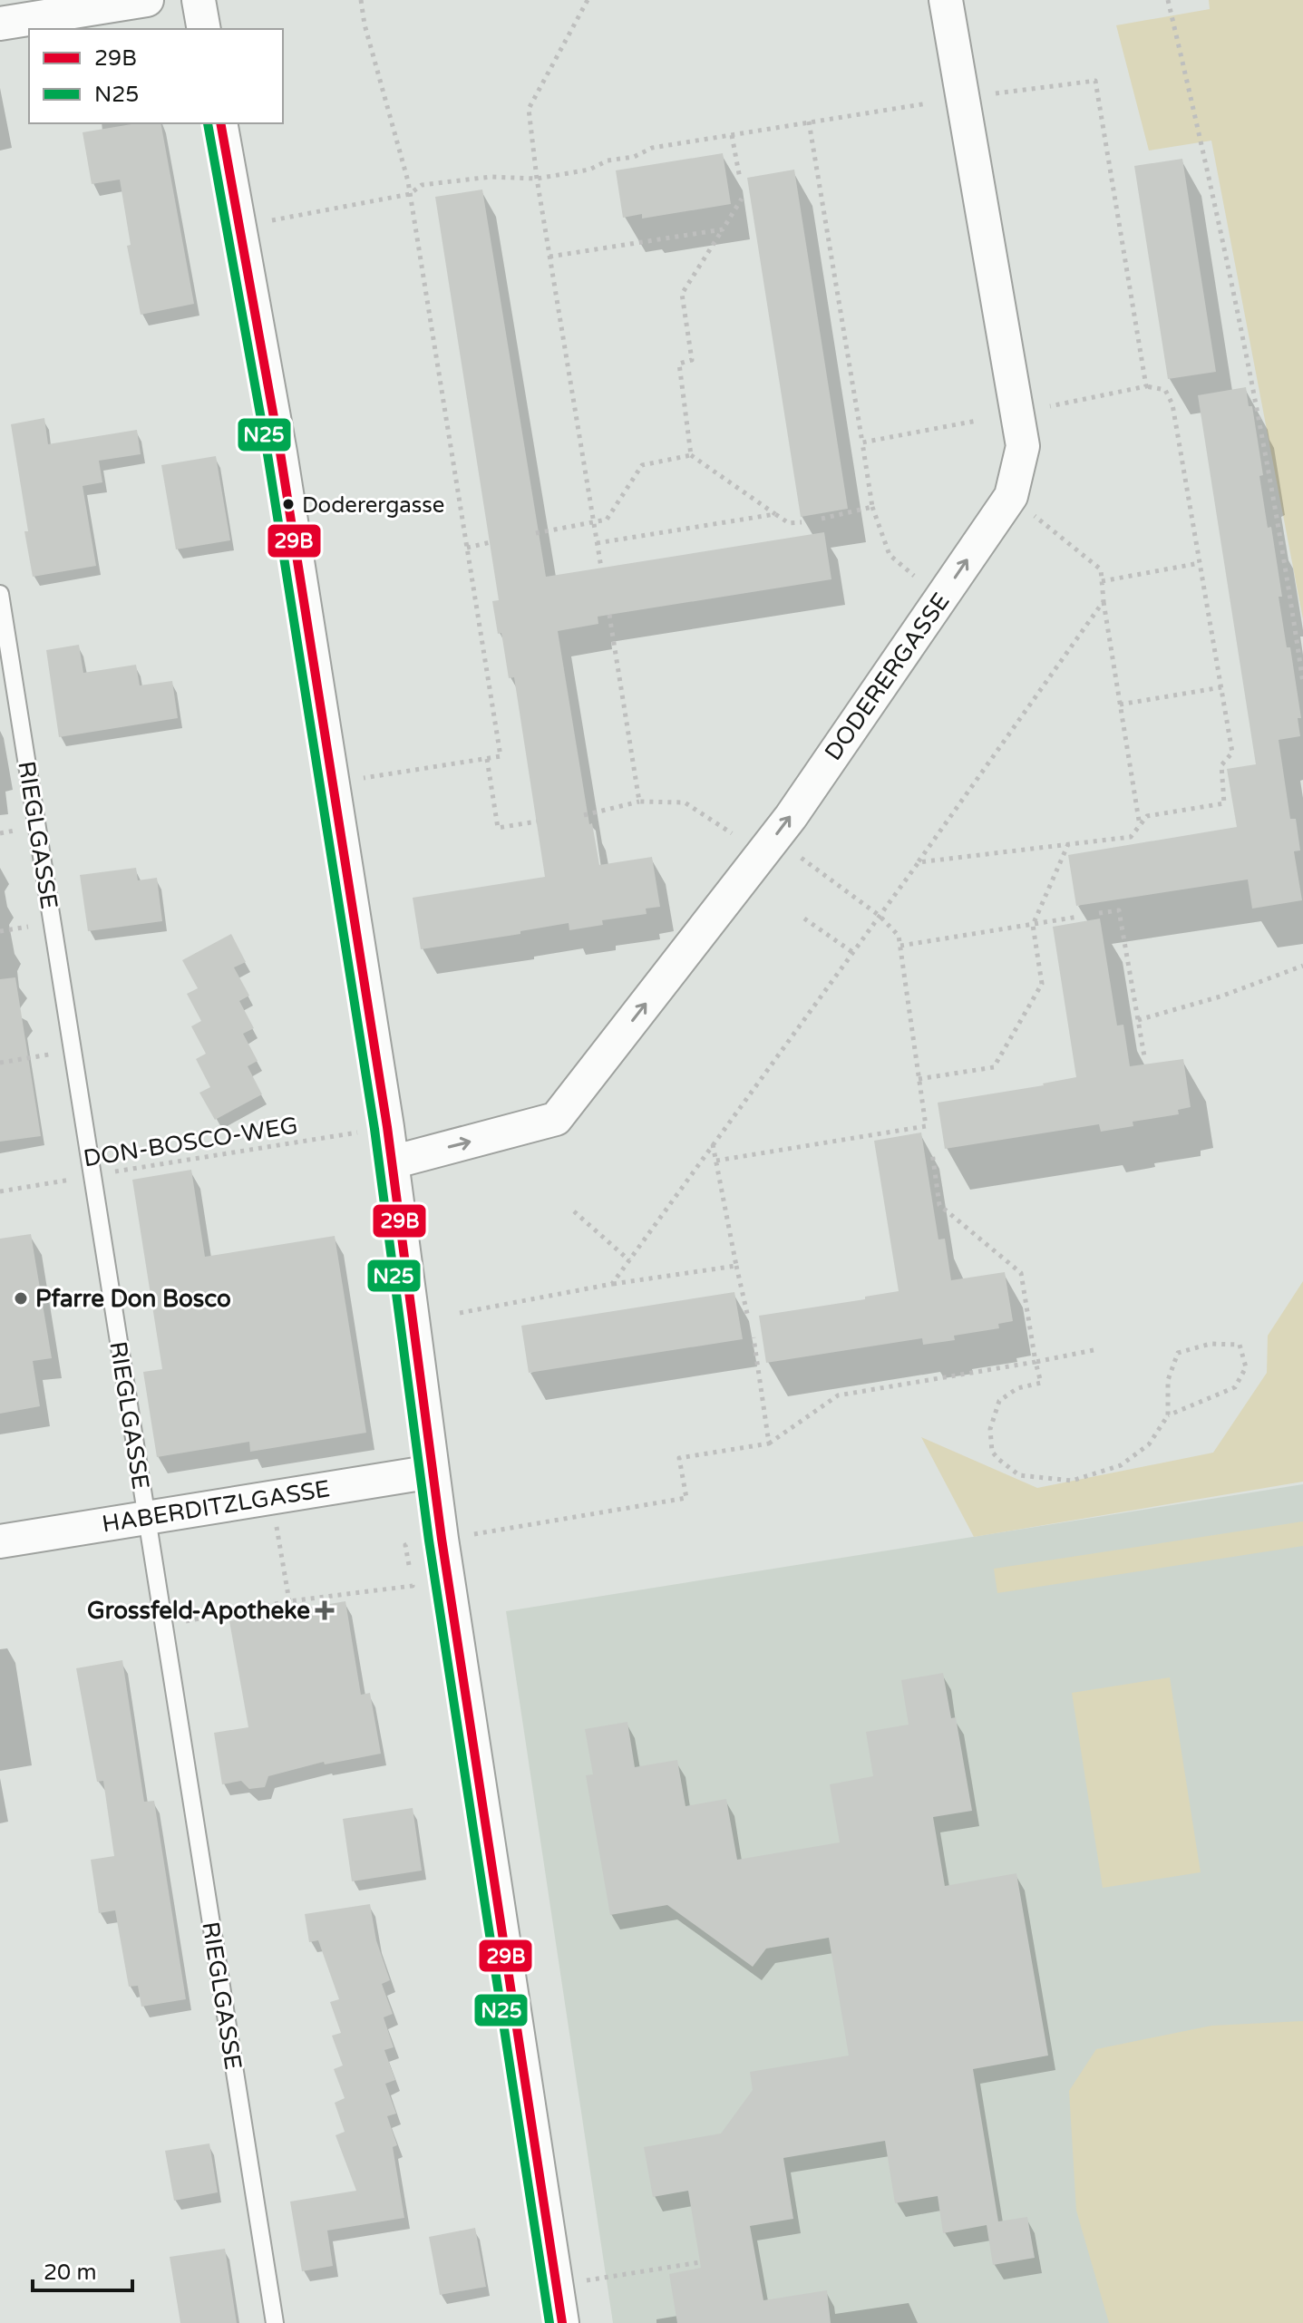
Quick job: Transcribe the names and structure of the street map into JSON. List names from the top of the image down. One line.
{"streets":{"street":["DODERERGASSE","HABERDITZLGASSE"],"lane":["RIEGLGASSE"],"path":["DON-BOSCO-WEG"]},"crossings":[["RIEGLGASSE","DON-BOSCO-WEG"],["RIEGLGASSE","HABERDITZLGASSE"]],"one_way":["DODERERGASSE"],"places":{"other":["Doderergasse","Pfarre Don Bosco"],"health":["Grossfeld-Apotheke"]},"lines":["transit line 29B","transit line N25"],"legend":["29B","N25"],"scale_bar":"20 m"}
